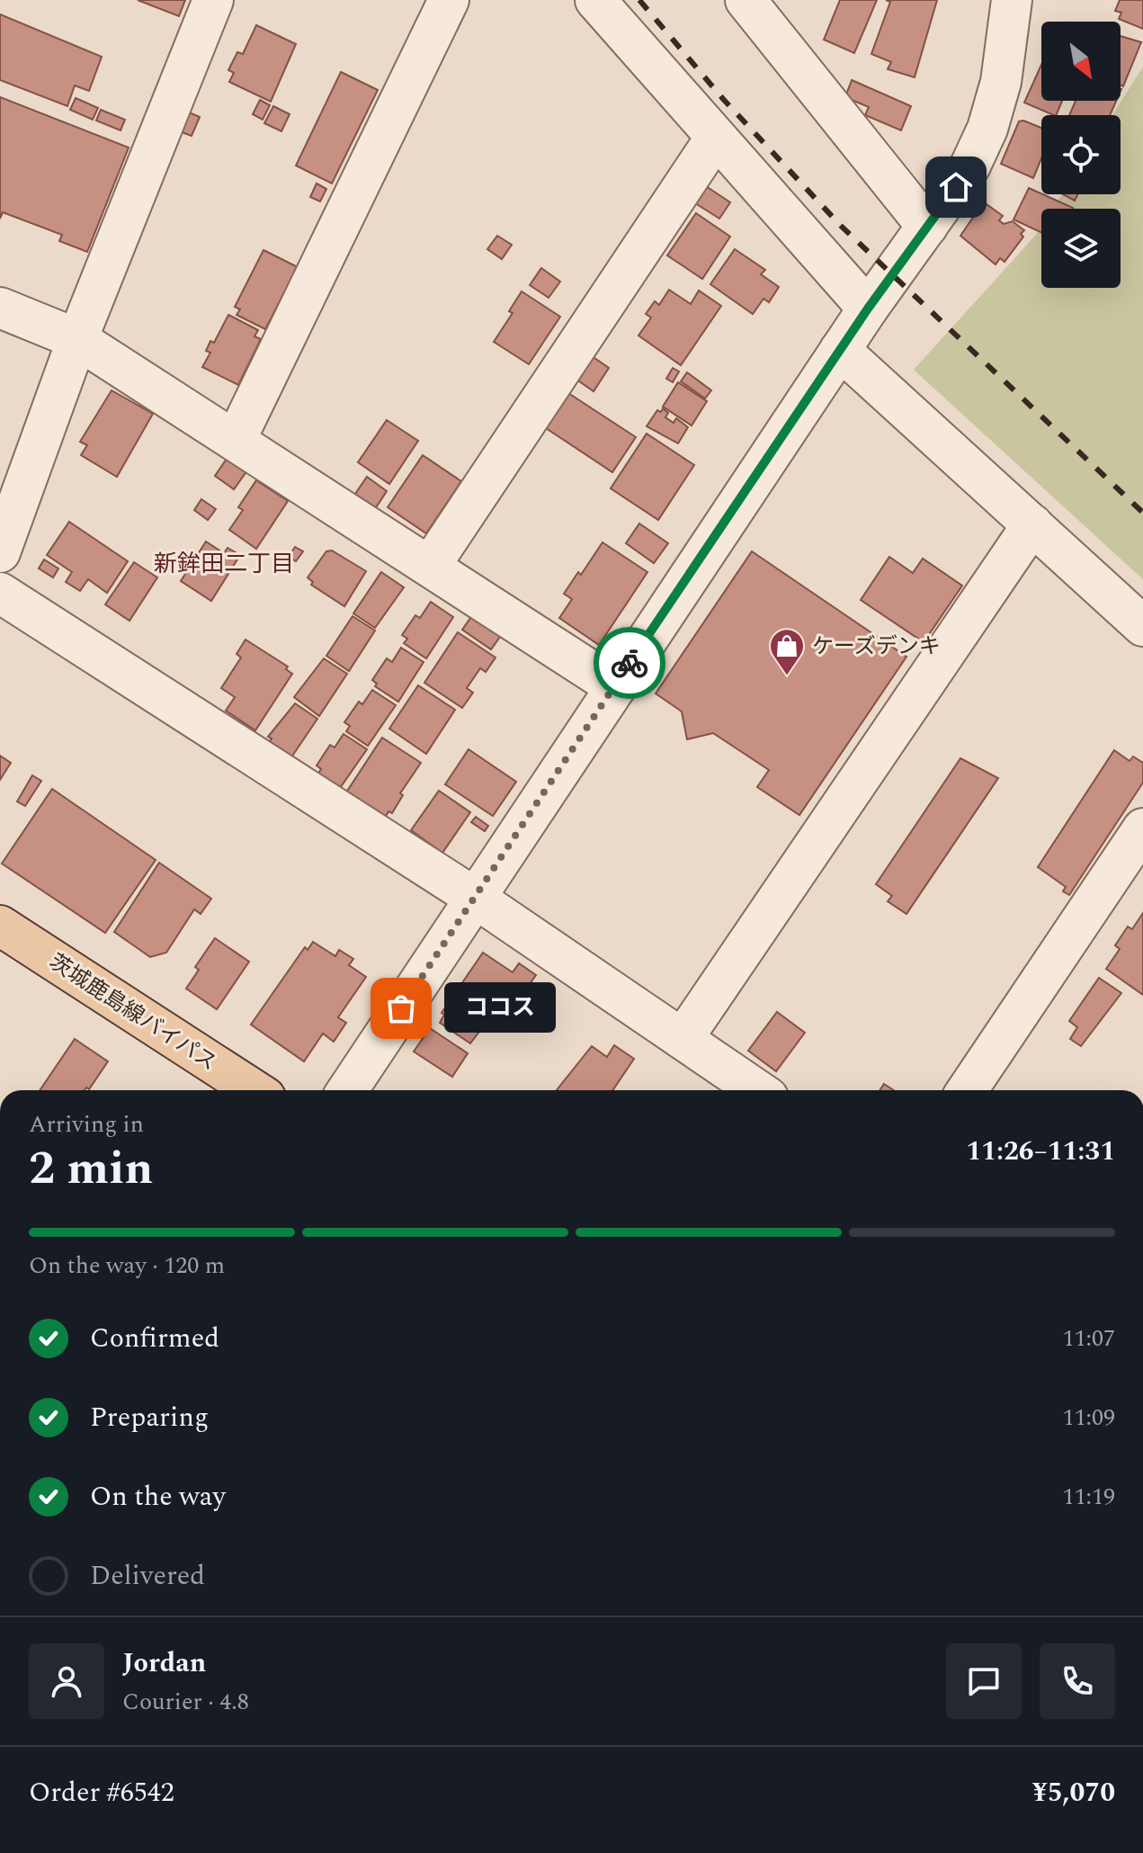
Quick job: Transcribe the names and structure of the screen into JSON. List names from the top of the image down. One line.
{"streets":{"main road":["茨城鹿島線バイパス"]},"districts":["新鉾田二丁目"],"places":{"shop":["ケーズデンキ"],"other":["ココス"]},"north":"bottom right","page":{"bubble":"ココス","heading":["2 min","Arriving in","11:26–11:31"],"panel":["Jordan","Courier · 4.8","Order #6542","¥5,070"],"bar":"On the way · 120 m","list":[["Confirmed","11:07"],["Preparing","11:09"],["On the way","11:19"],"Delivered"]}}
